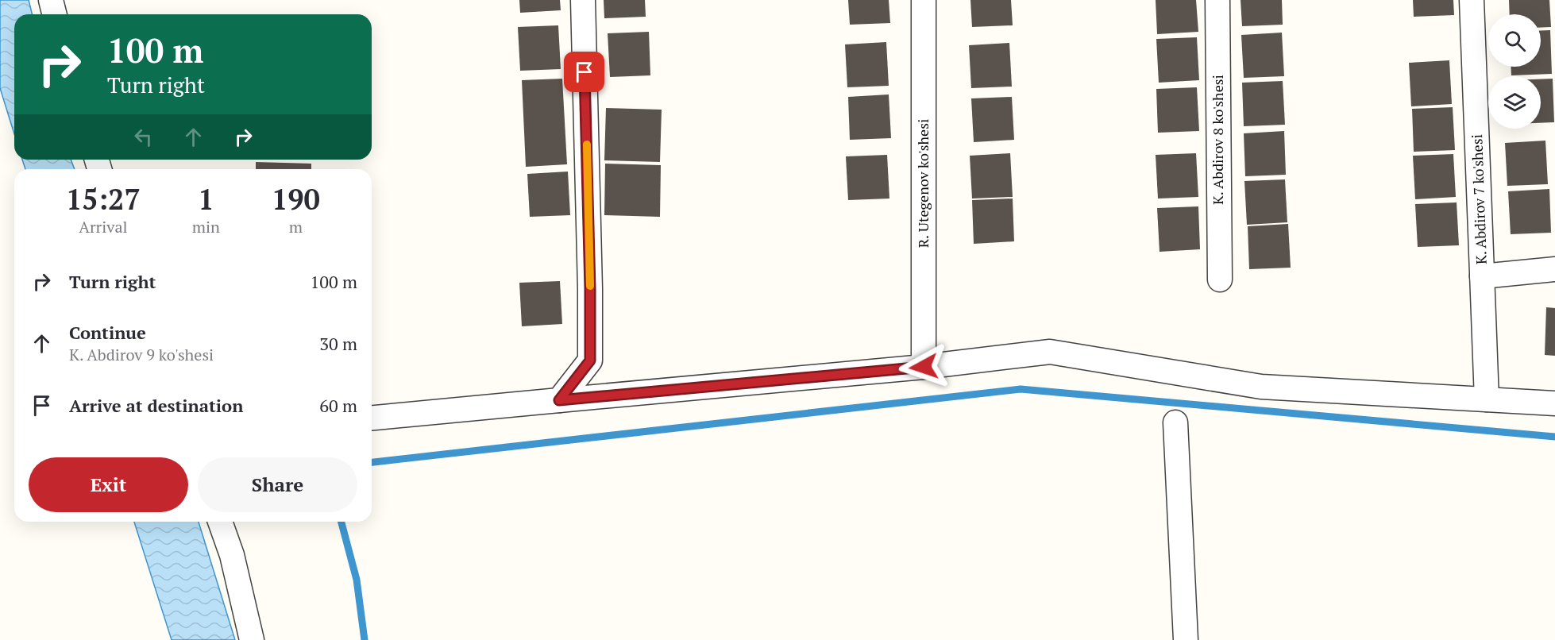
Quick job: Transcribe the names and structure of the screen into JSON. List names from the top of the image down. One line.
{"streets":{"street":["K. Abdirov 8 ko'shesi","R. Utegenov ko'shesi","K. Abdirov 7 ko'shesi"]},"page":{"turn":["100 m","Turn right"],"eta":["15:27","Arrival","1","min","190","m"],"list":[{"name":"Turn right","value":"100 m"},{"name":"Continue","note":"K. Abdirov 9 ko'shesi","value":"30 m"},{"name":"Arrive at destination","value":"60 m"}],"buttons":["Exit","Share"]}}
